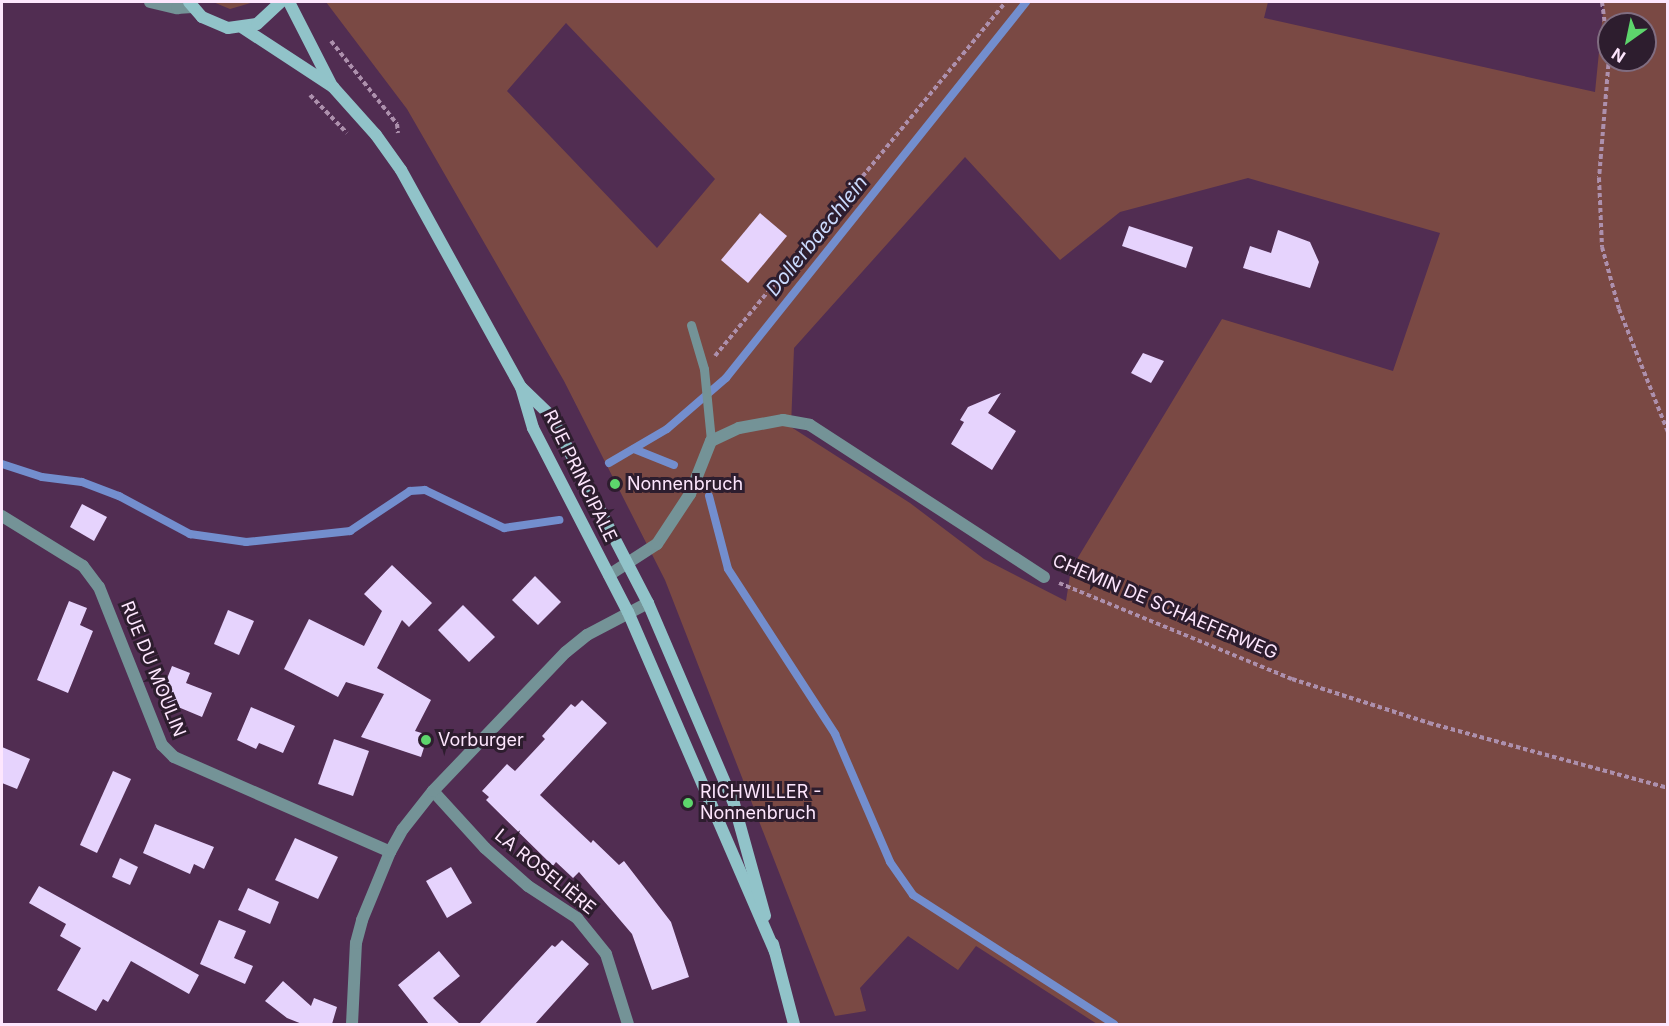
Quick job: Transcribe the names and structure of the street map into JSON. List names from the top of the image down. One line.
{"streets":{"main road":["RUE PRINCIPALE"],"street":["CHEMIN DE SCHAEFERWEG","RUE DU MOULIN","LA ROSELIÈRE"]},"water":["Dollerbaechlein"],"places":["Nonnenbruch","Vorburger","RICHWILLER - Nonnenbruch"],"north":"bottom left"}
